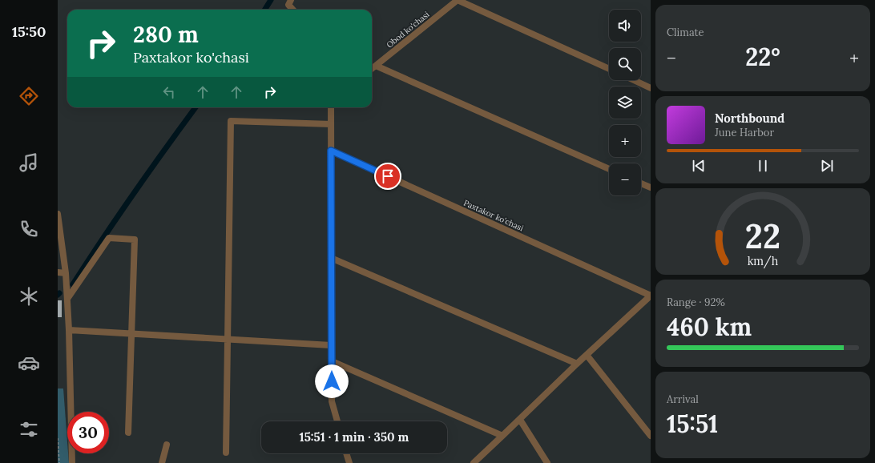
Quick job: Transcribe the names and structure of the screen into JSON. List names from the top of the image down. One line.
{"streets":{"street":["Obod ko'chasi","Paxtakor ko'chasi"]},"page":{"tabs":"15:50","tile":["Climate",["Range · 92%","460 km"],["Arrival","15:51"]],"map_buttons":["+","−"],"turn":["280 m","Paxtakor ko'chasi"],"heat":["−","22°","+"],"song":["Northbound","June Harbor"],"limit":"30","trip":"15:51 · 1 min · 350 m","gauge":["22","km/h"]}}
